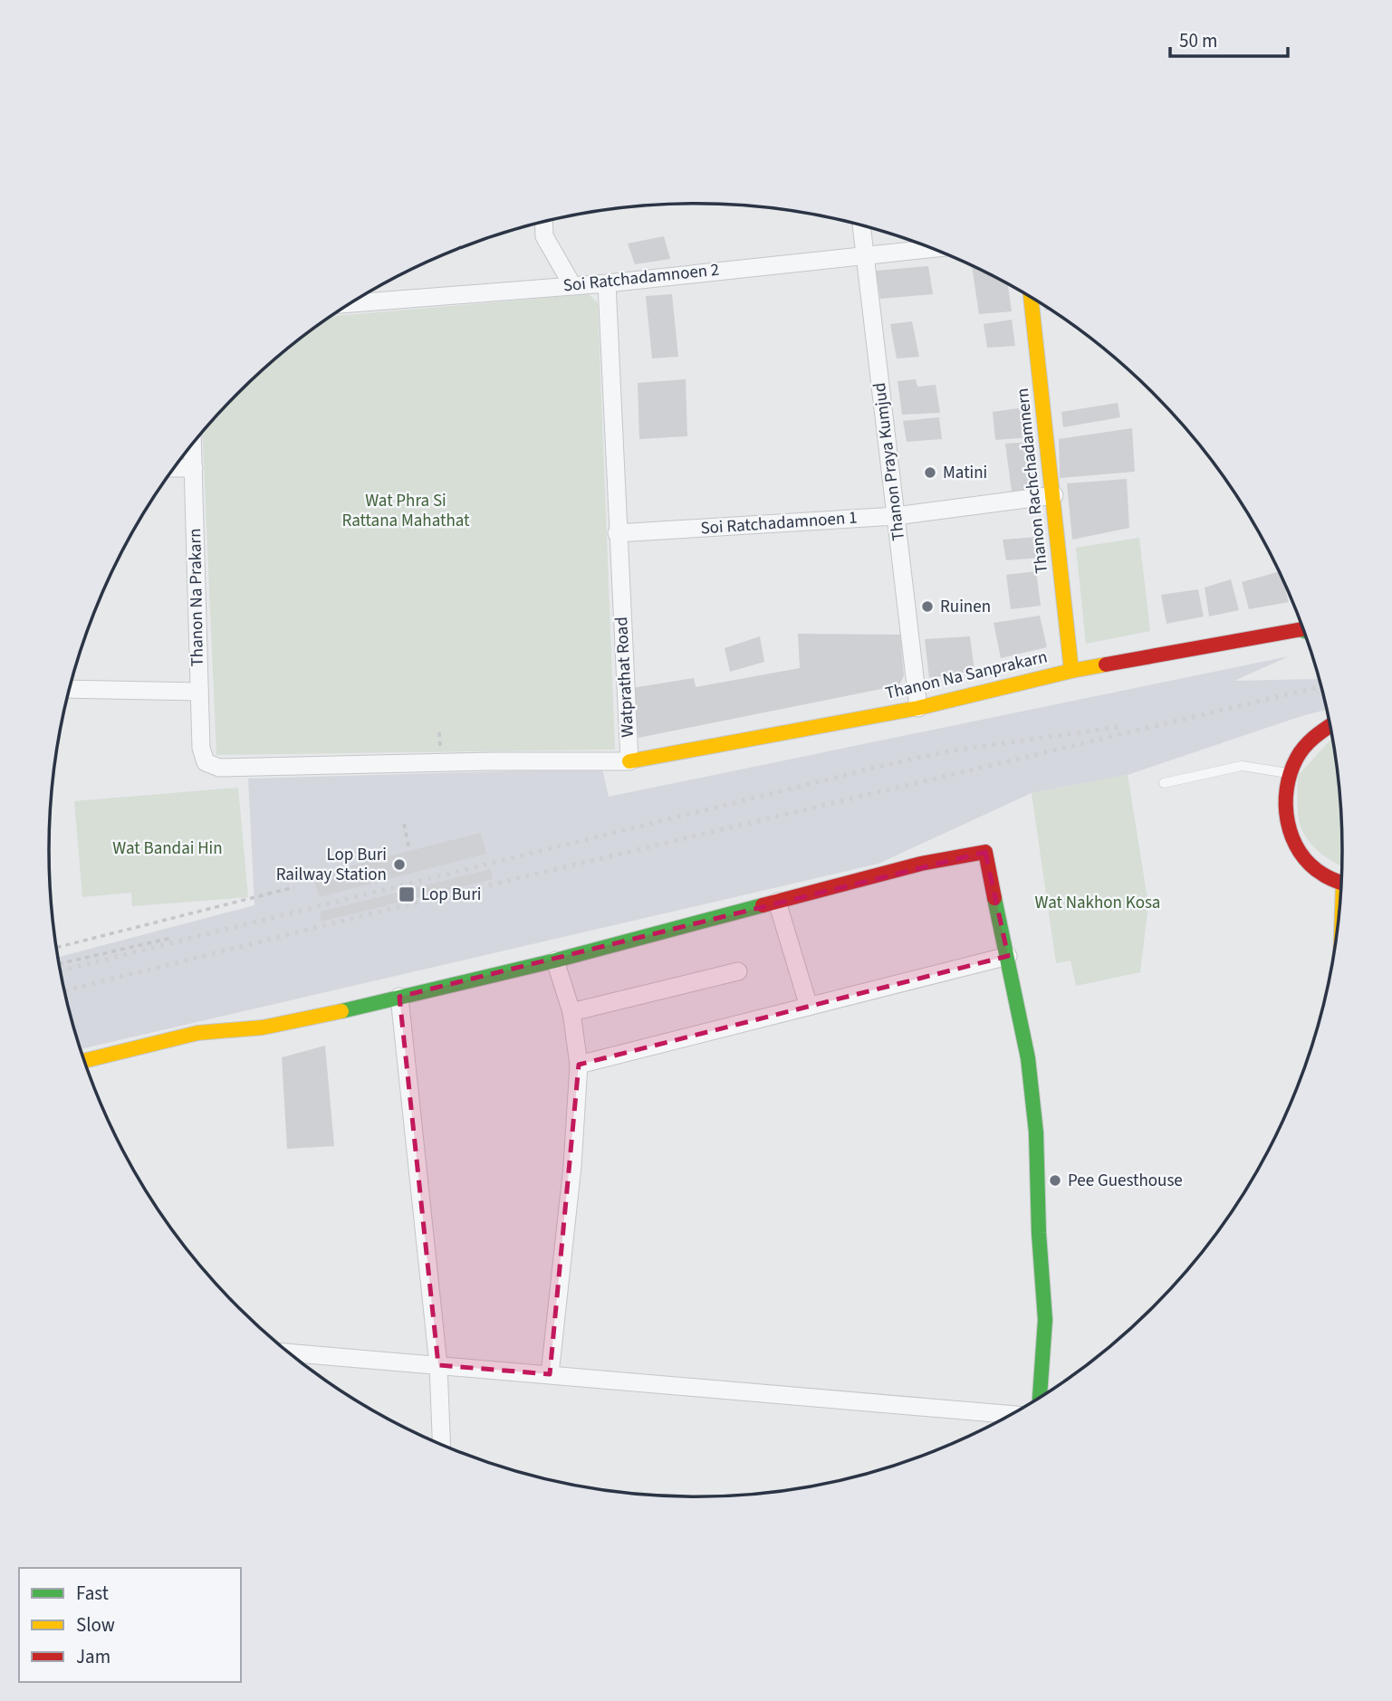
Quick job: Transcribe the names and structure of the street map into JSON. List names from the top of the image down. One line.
{"streets":{"street":["Soi Ratchadamnoen 2","Thanon Praya Kumjud","Thanon Rachchadamnern","Soi Ratchadamnoen 1","Thanon Na Prakarn","Thanon Na Sanprakarn","Watprathat Road"]},"crossings":[["Soi Ratchadamnoen 2","Thanon Praya Kumjud"],["Soi Ratchadamnoen 2","Watprathat Road"],["Thanon Praya Kumjud","Soi Ratchadamnoen 1"],["Thanon Praya Kumjud","Thanon Na Sanprakarn"],["Thanon Rachchadamnern","Soi Ratchadamnoen 1"],["Thanon Rachchadamnern","Thanon Na Sanprakarn"],["Soi Ratchadamnoen 1","Watprathat Road"],["Thanon Na Prakarn","Watprathat Road"],["Thanon Na Sanprakarn","Watprathat Road"]],"parks":["Wat Phra Si Rattana Mahathat","Wat Bandai Hin","Wat Nakhon Kosa"],"places":{"other":["Matini","Ruinen","Lop Buri Railway Station","Pee Guesthouse"],"transit":["Lop Buri"]},"legend":["Fast","Slow","Jam"],"scale_bar":"50 m"}
